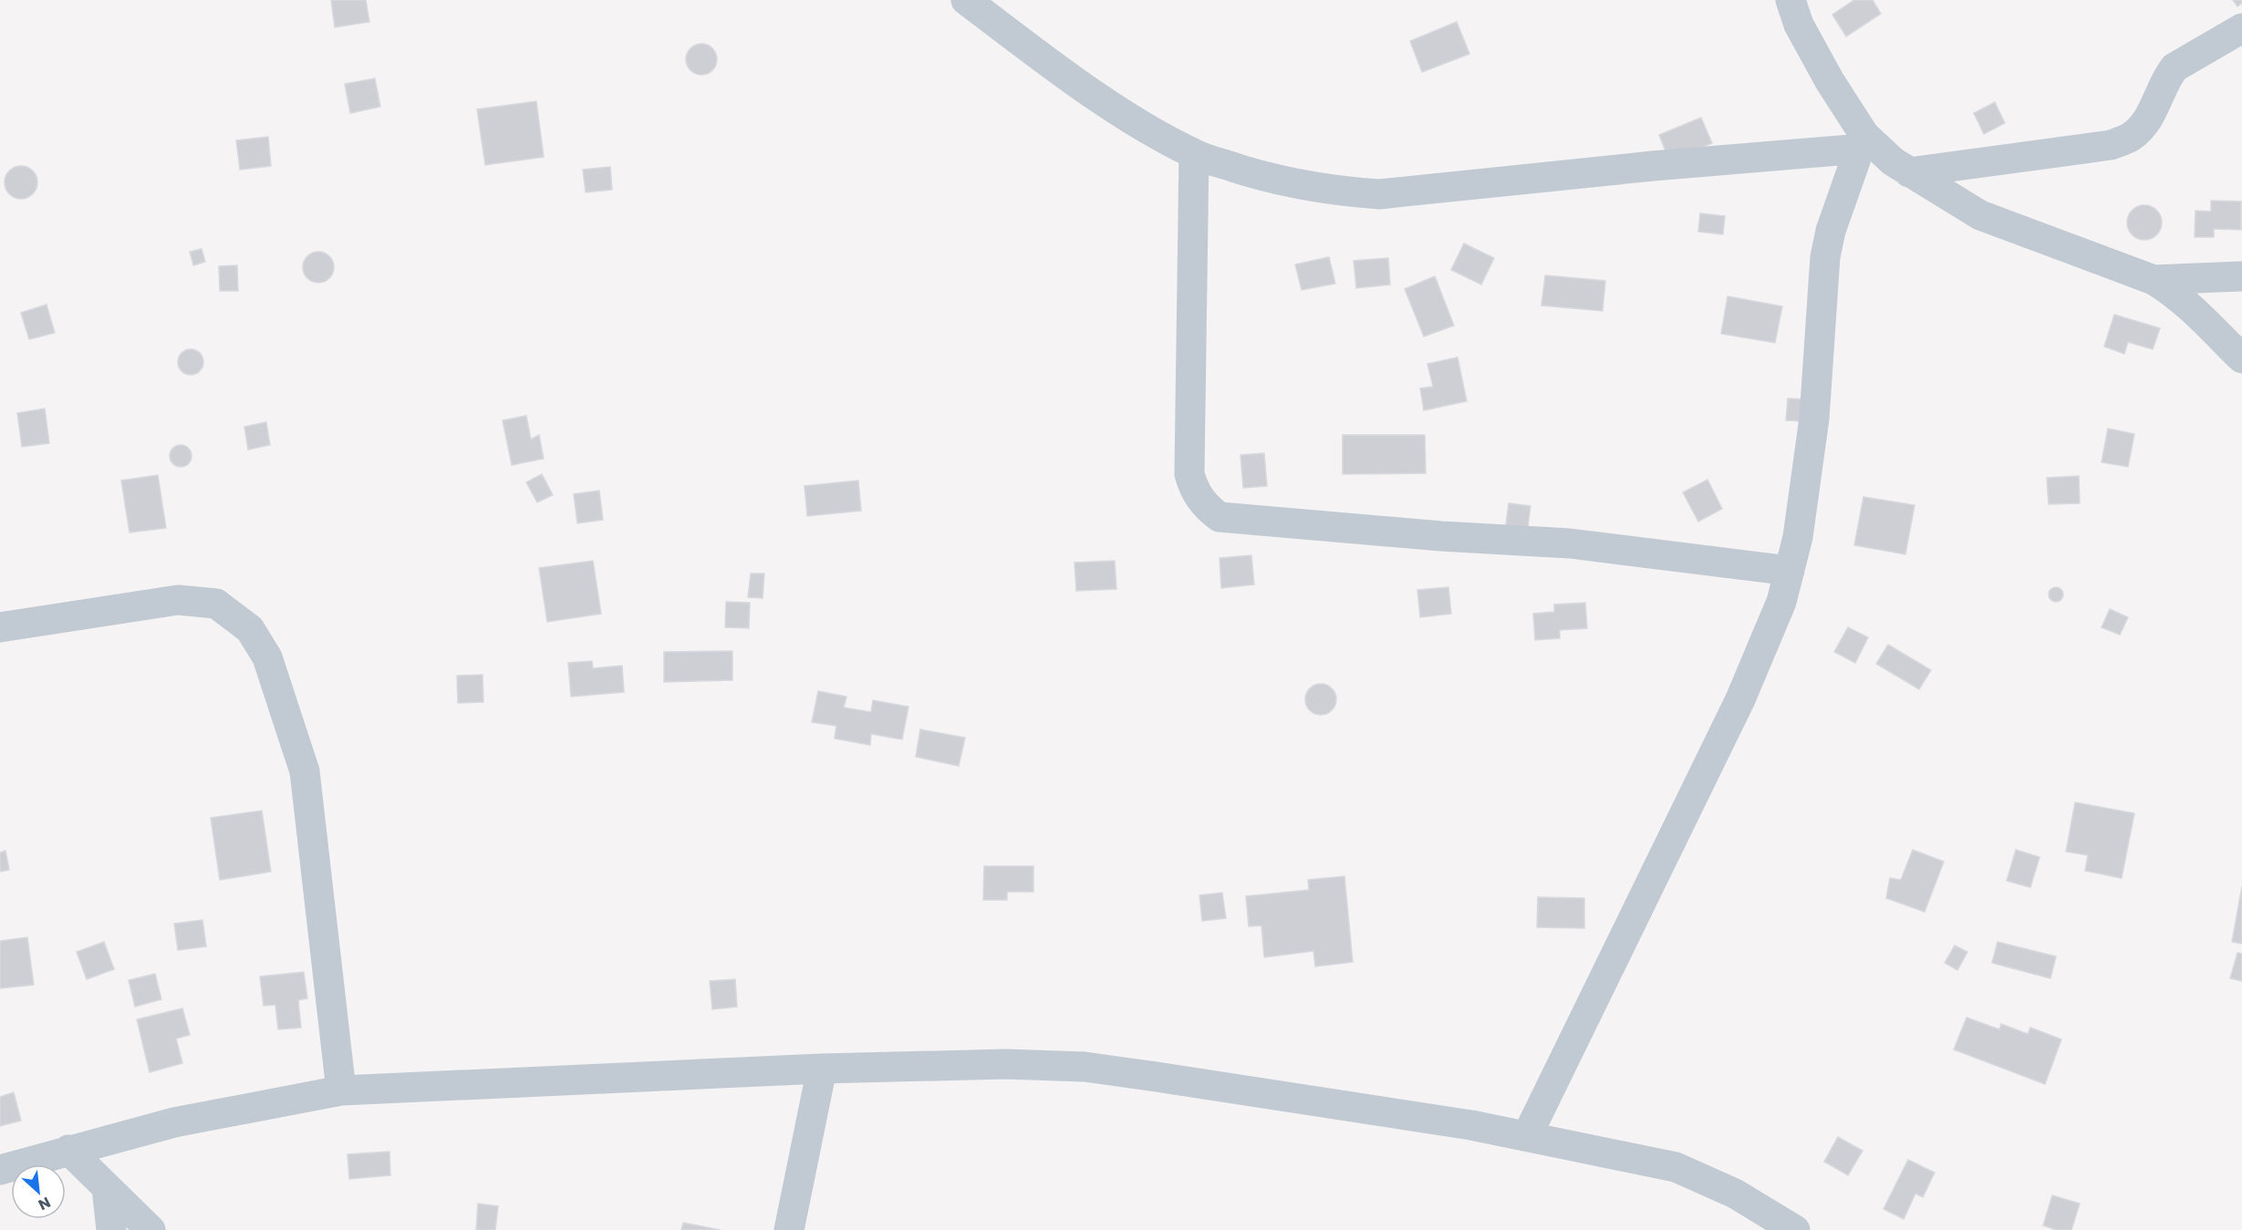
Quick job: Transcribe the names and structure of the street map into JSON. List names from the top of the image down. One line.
{"north":"bottom right"}
